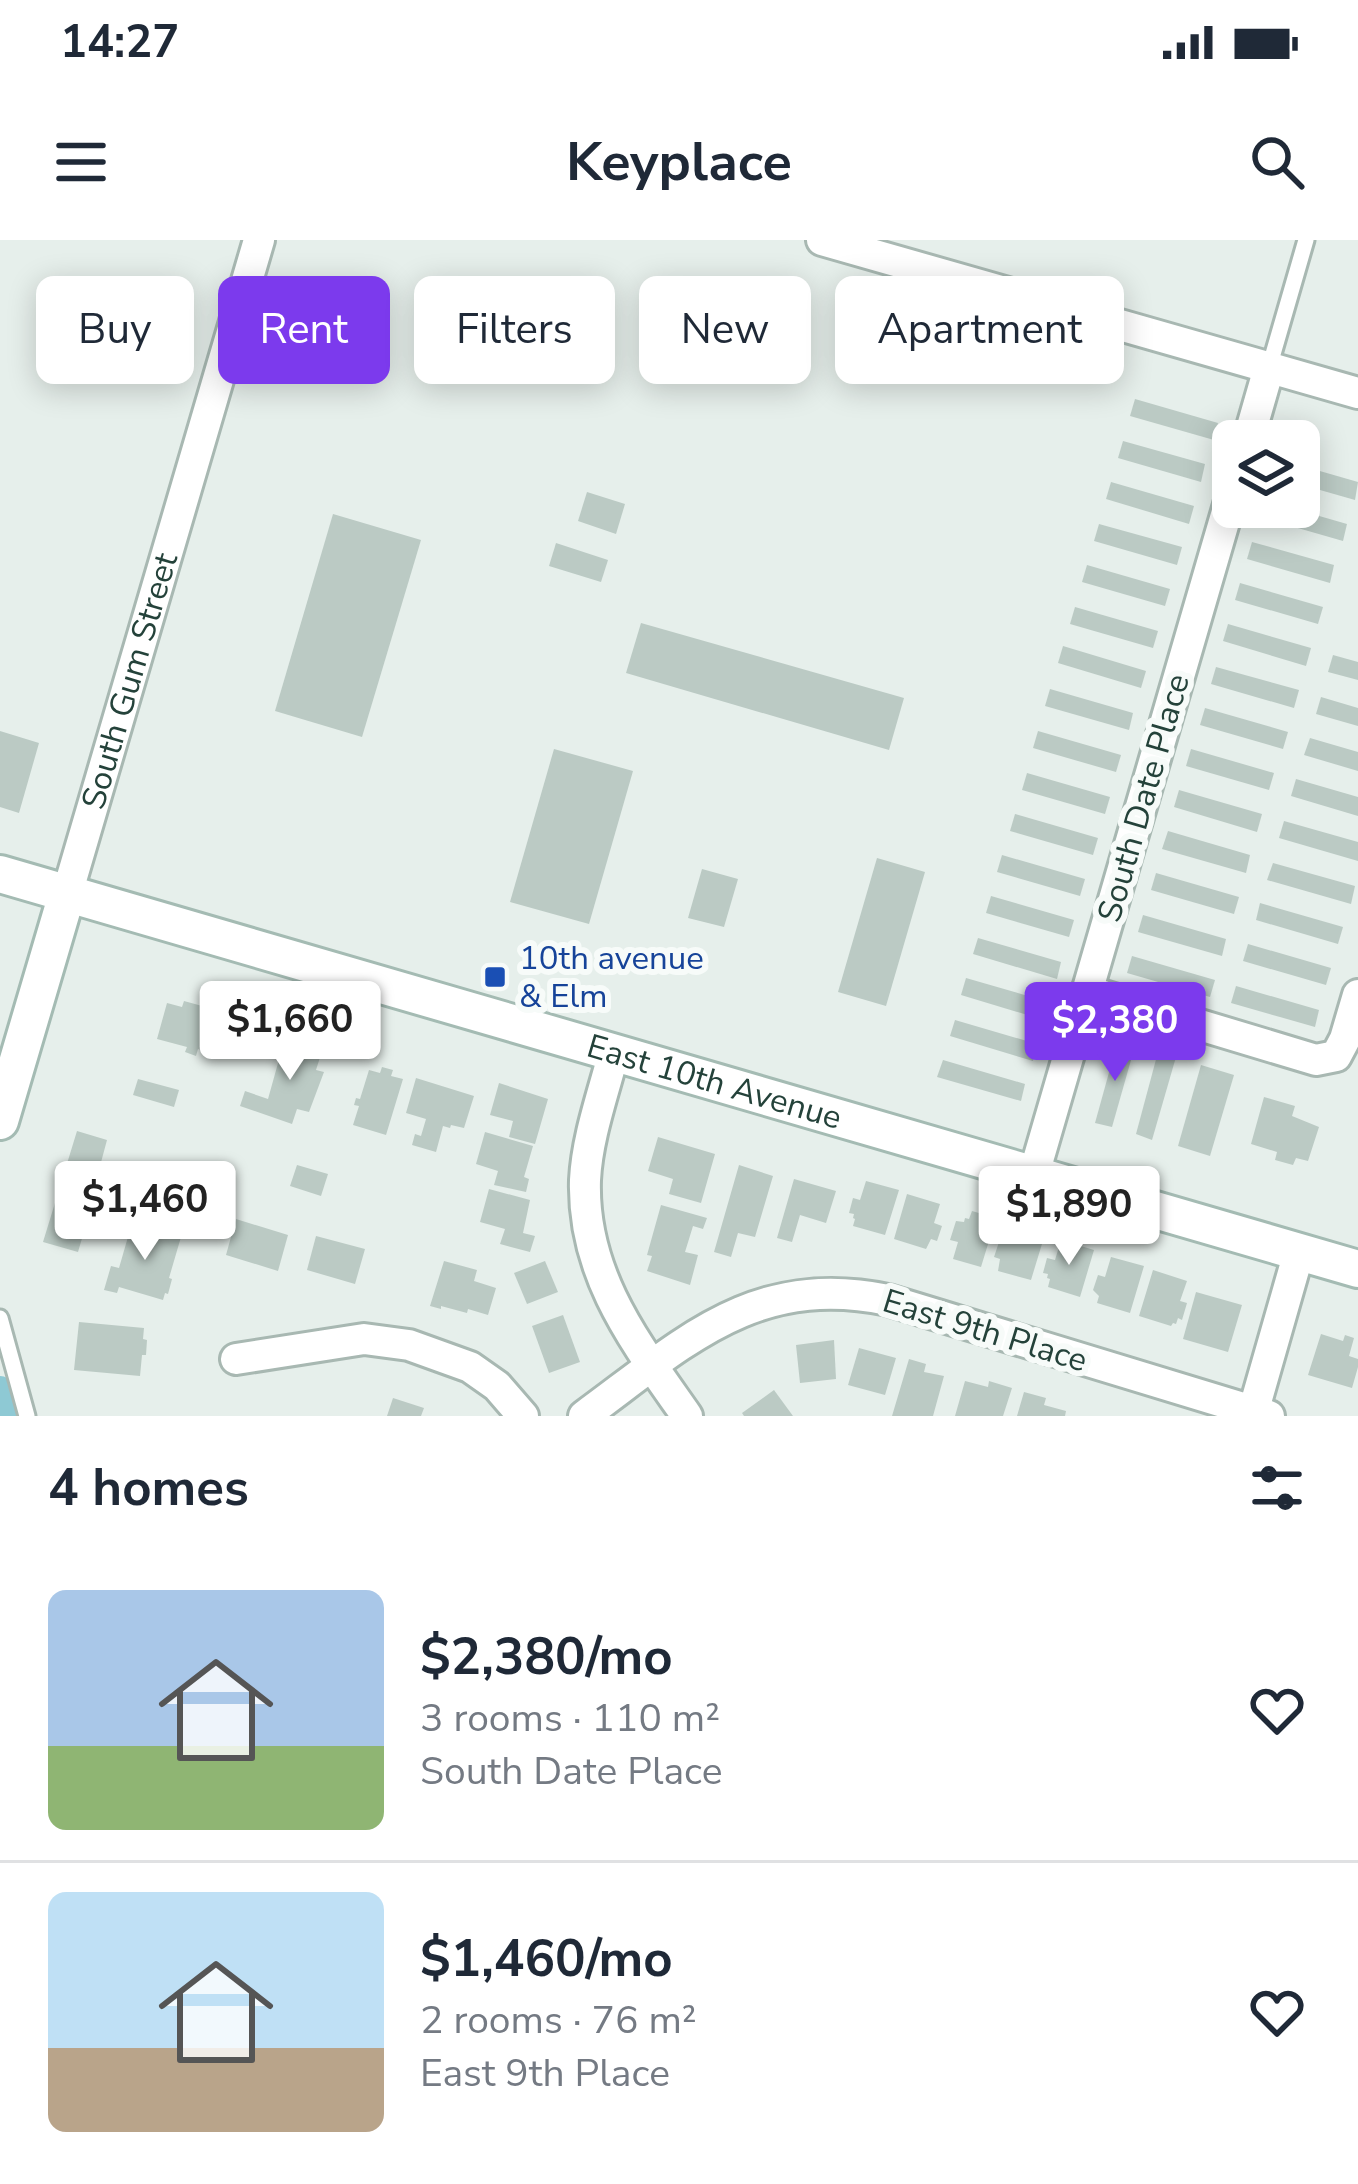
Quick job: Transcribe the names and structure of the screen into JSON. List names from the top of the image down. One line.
{"streets":{"main road":["South Gum Street","East 10th Avenue"],"street":["South Date Place","East 9th Place"]},"crossings":[["South Gum Street","East 10th Avenue"],["South Date Place","East 10th Avenue"]],"places":{"transit":["10th avenue & Elm"]},"page":{"status":"14:27","header":"Keyplace","chip":["Buy","Rent","Filters","New","Apartment"],"price":["$1,660","$2,380","$1,460","$1,890"],"heading":"4 homes","list":[{"name":"$2,380/mo","note":"3 rooms · 110 m² · South Date Place"},{"name":"$1,460/mo","note":"2 rooms · 76 m² · East 9th Place"}]}}
